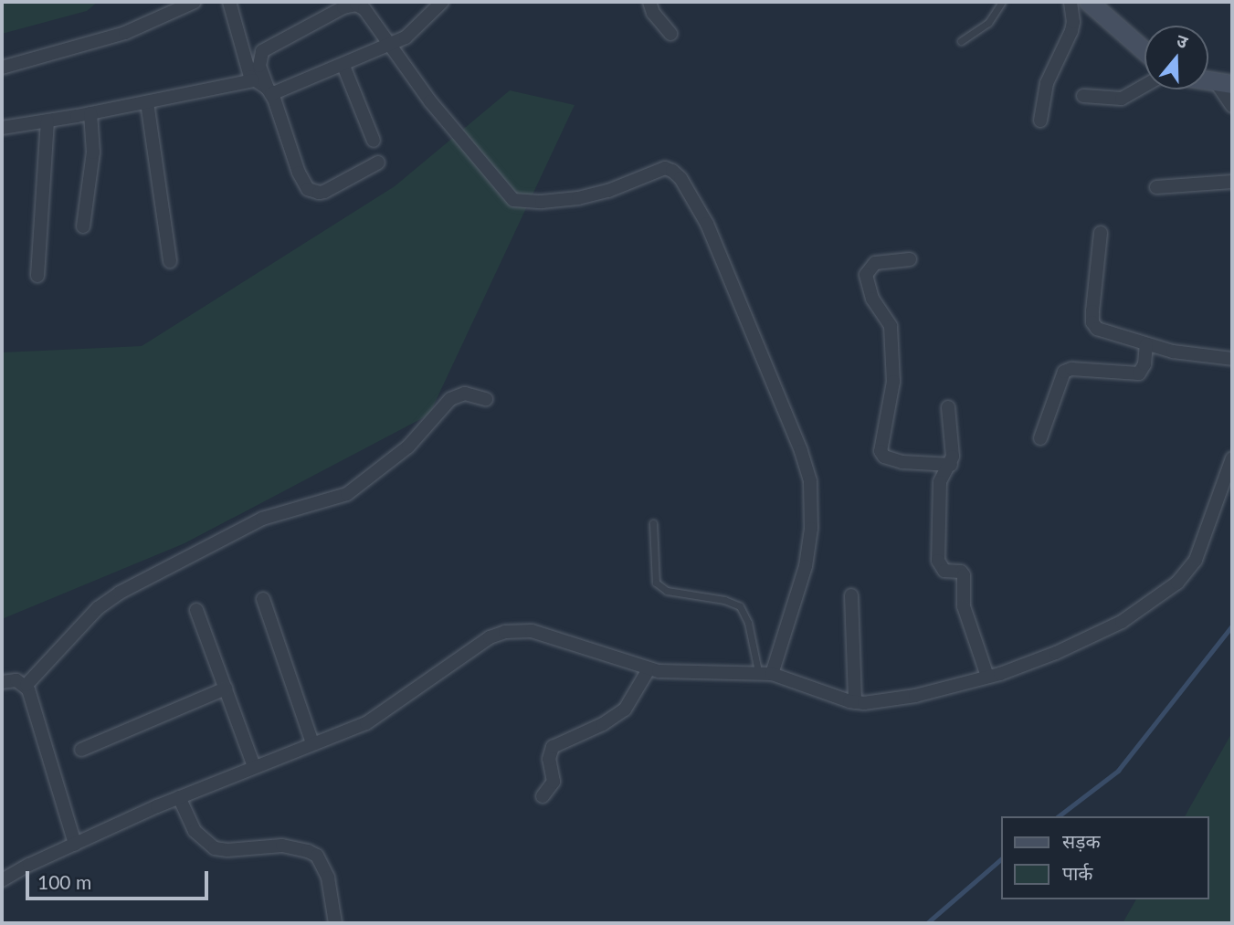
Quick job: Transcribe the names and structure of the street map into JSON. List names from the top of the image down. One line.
{"legend":["सड़क","पार्क"],"scale_bar":"100 m","north":"top"}
